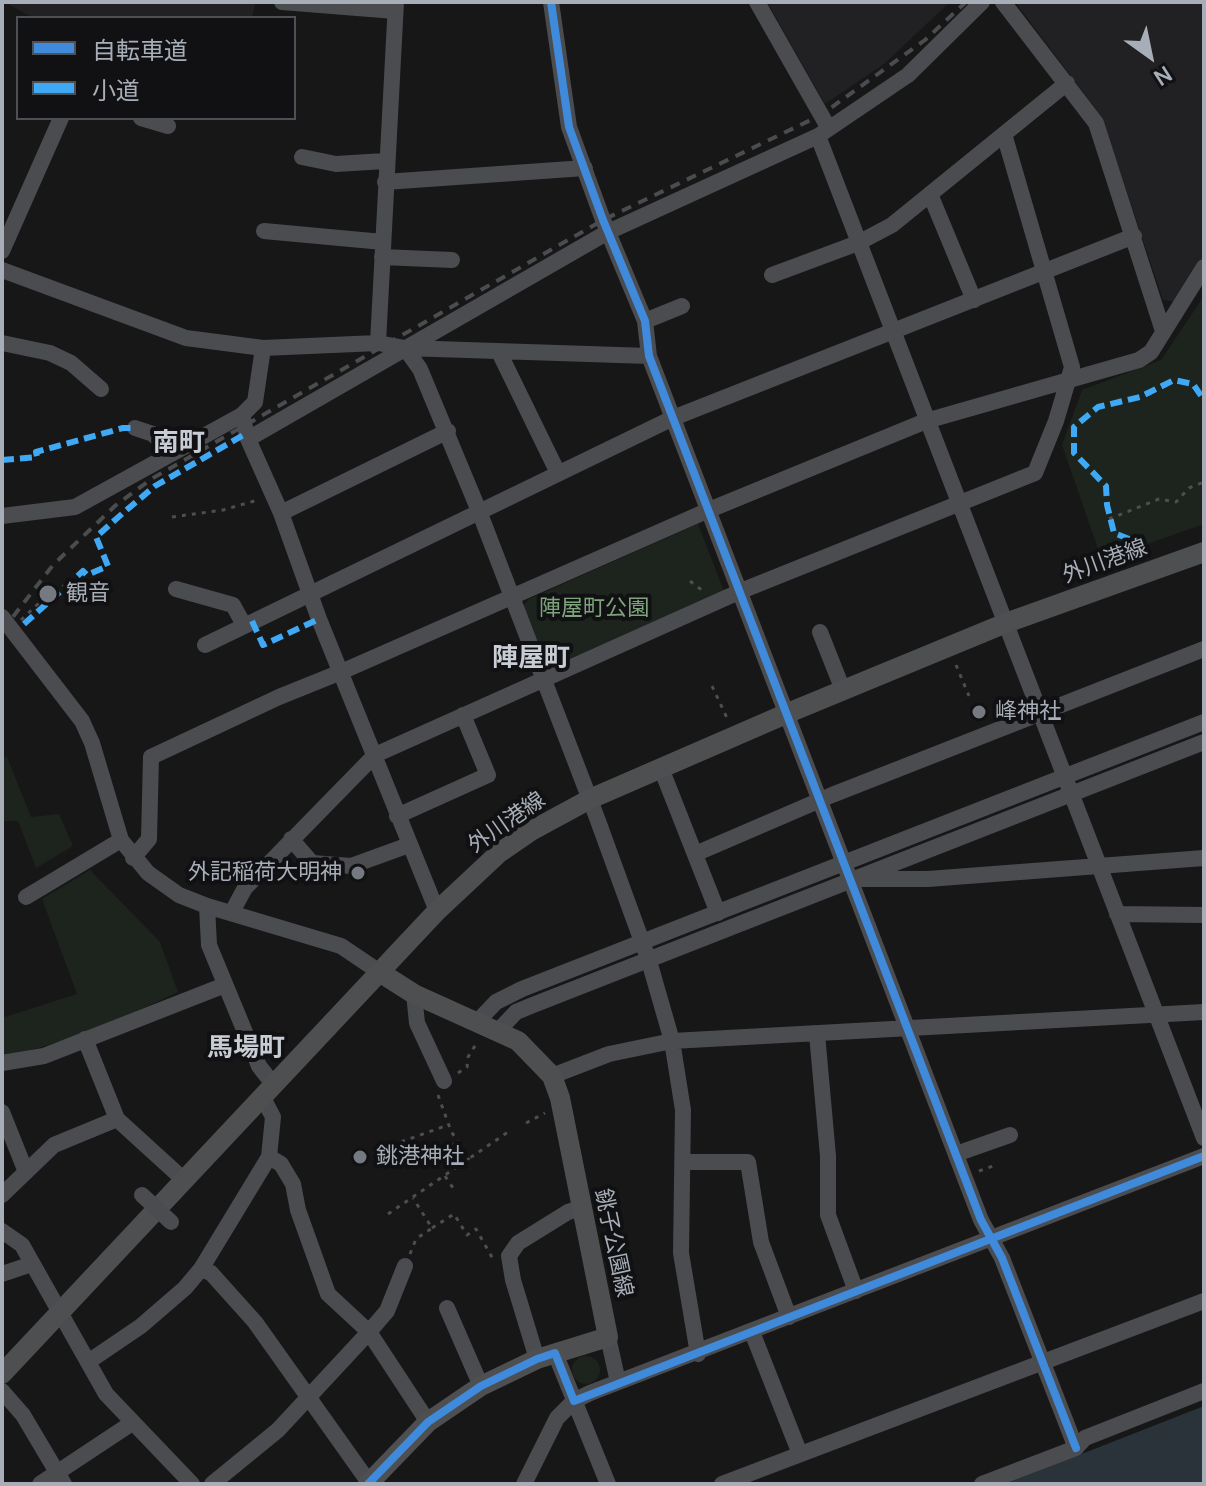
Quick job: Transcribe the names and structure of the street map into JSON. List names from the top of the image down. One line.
{"streets":{"main road":["外川港線","銚子公園線"]},"crossings":[["外川港線","銚子公園線"]],"districts":["南町","陣屋町","馬場町"],"parks":["陣屋町公園"],"places":["観音","峰神社","外記稲荷大明神","銚港神社"],"legend":["自転車道","小道"],"north":"bottom right"}
